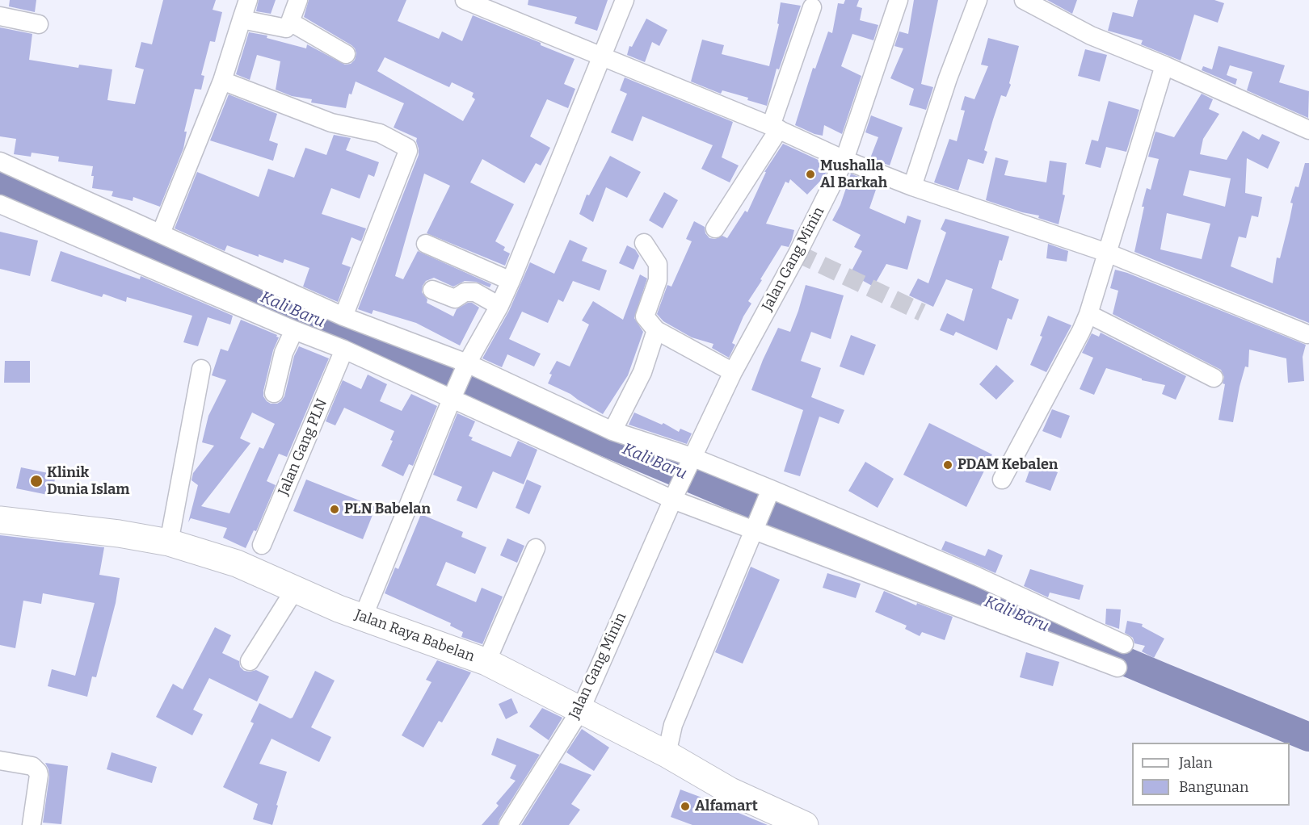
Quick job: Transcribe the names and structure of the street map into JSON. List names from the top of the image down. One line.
{"streets":{"main road":["Jalan Raya Babelan"],"street":["Jalan Gang Minin","Jalan Gang PLN"]},"crossings":[["Jalan Gang Minin","Jalan Raya Babelan"]],"water":["Kali Baru"],"places":["Mushalla Al Barkah","PDAM Kebalen","Klinik Dunia Islam","PLN Babelan","Alfamart"],"legend":["Jalan","Bangunan"]}
